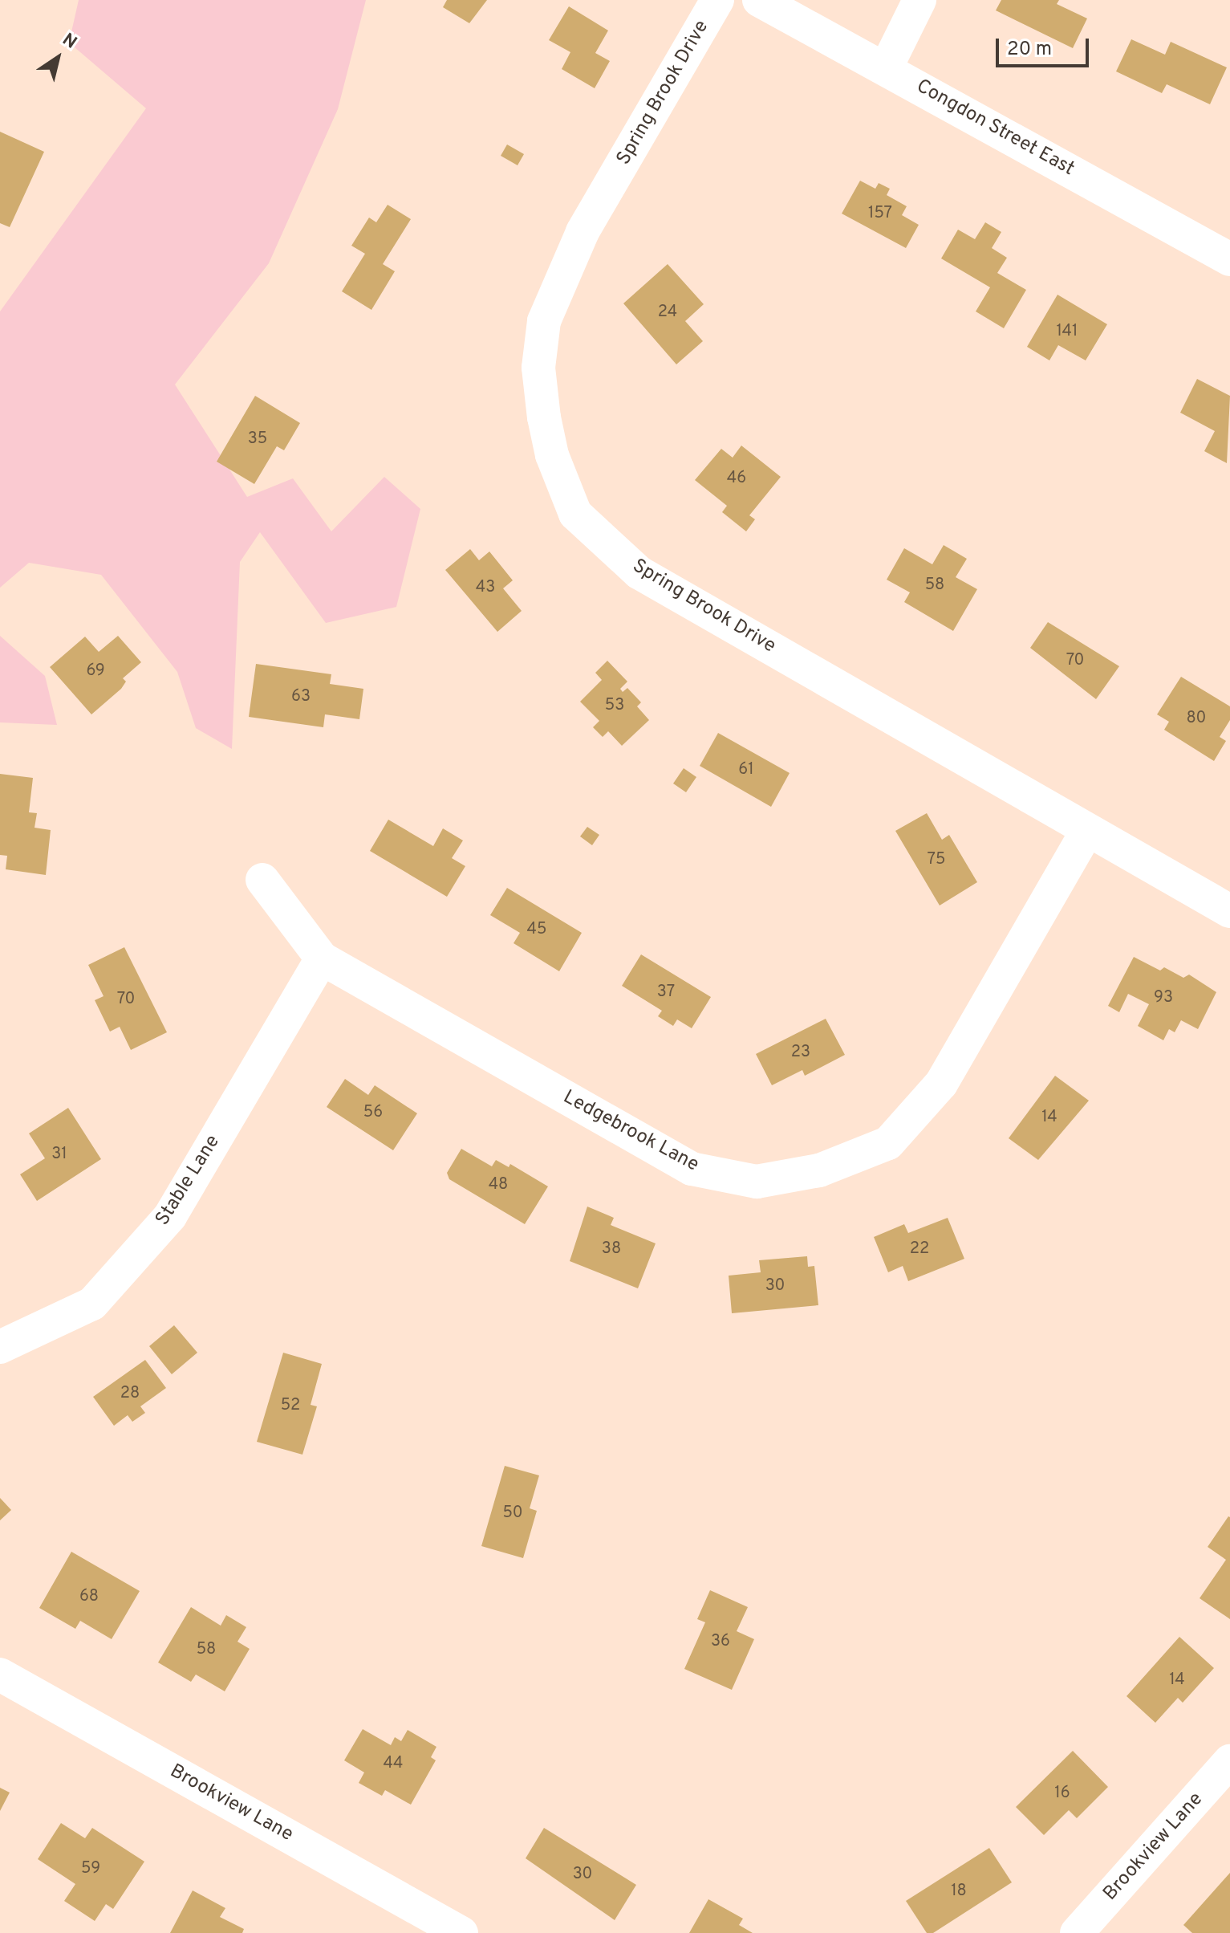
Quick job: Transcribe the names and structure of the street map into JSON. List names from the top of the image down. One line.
{"streets":{"street":["Spring Brook Drive","Congdon Street East","Ledgebrook Lane","Stable Lane","Brookview Lane"]},"crossings":[["Spring Brook Drive","Ledgebrook Lane"],["Ledgebrook Lane","Stable Lane"]],"house_numbers":["157","24","141","35","46","58","43","70","69","63","53","80","61","75","45","37","93","70","23","56","14","31","48","38","22","30","28","52","50","68","36","58","14","44","16","59","30","18"],"scale_bar":"20 m","north":"top right"}
